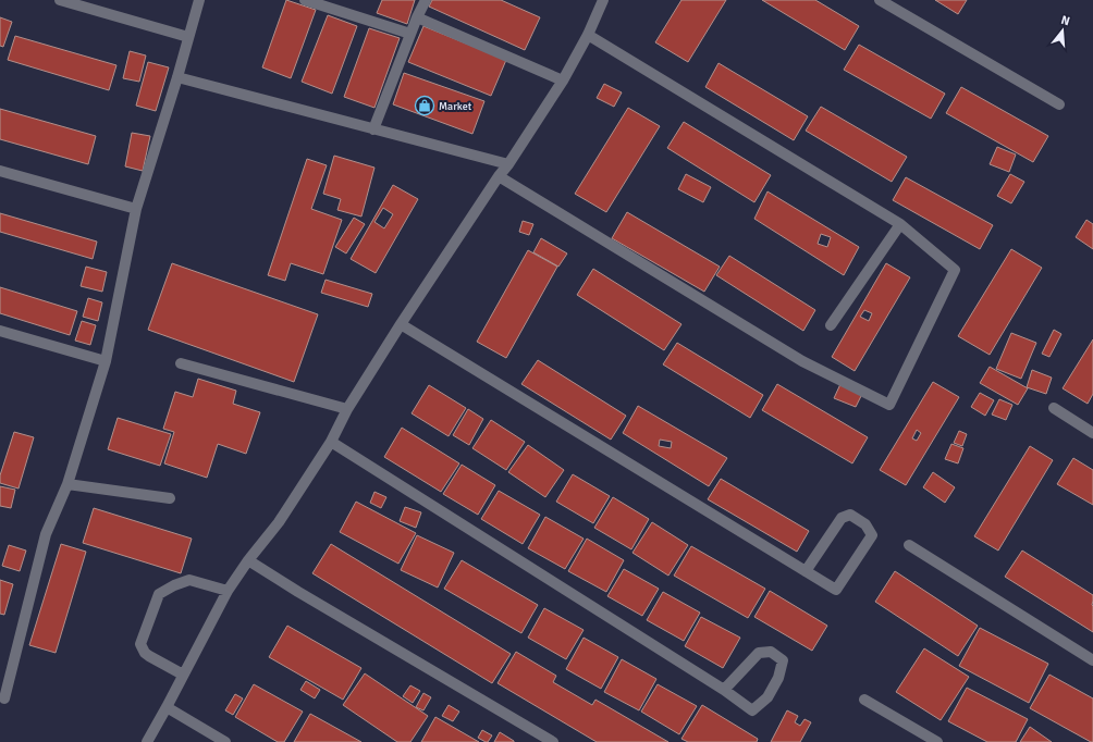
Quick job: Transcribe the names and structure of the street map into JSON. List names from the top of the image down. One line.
{"places":{"shop":["Market"]},"north":"top"}
